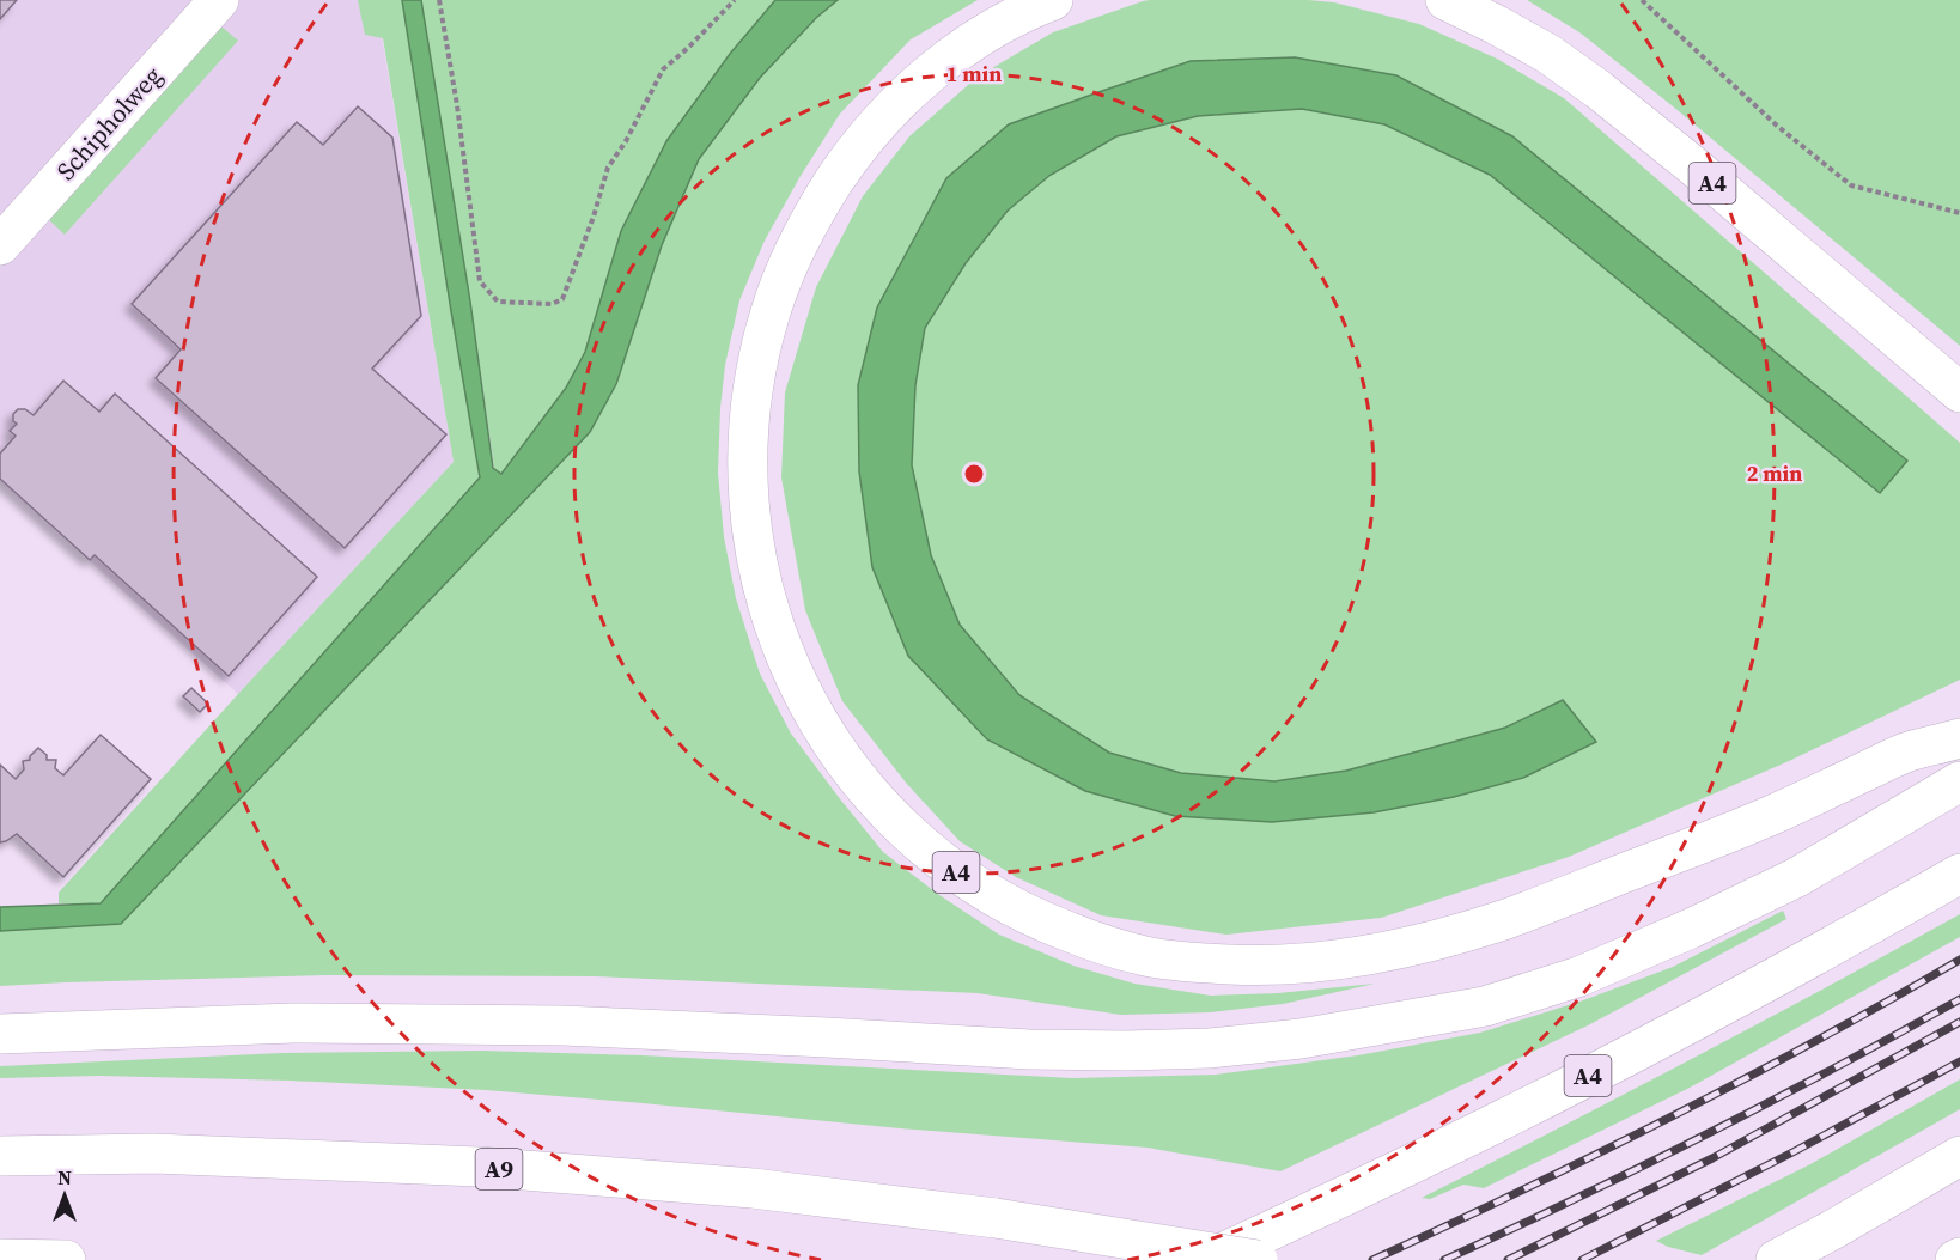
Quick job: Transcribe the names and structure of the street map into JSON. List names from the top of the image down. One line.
{"streets":{"main road":["Schipholweg","A4","A9"]},"north":"top","rings":["1 min","2 min"]}
